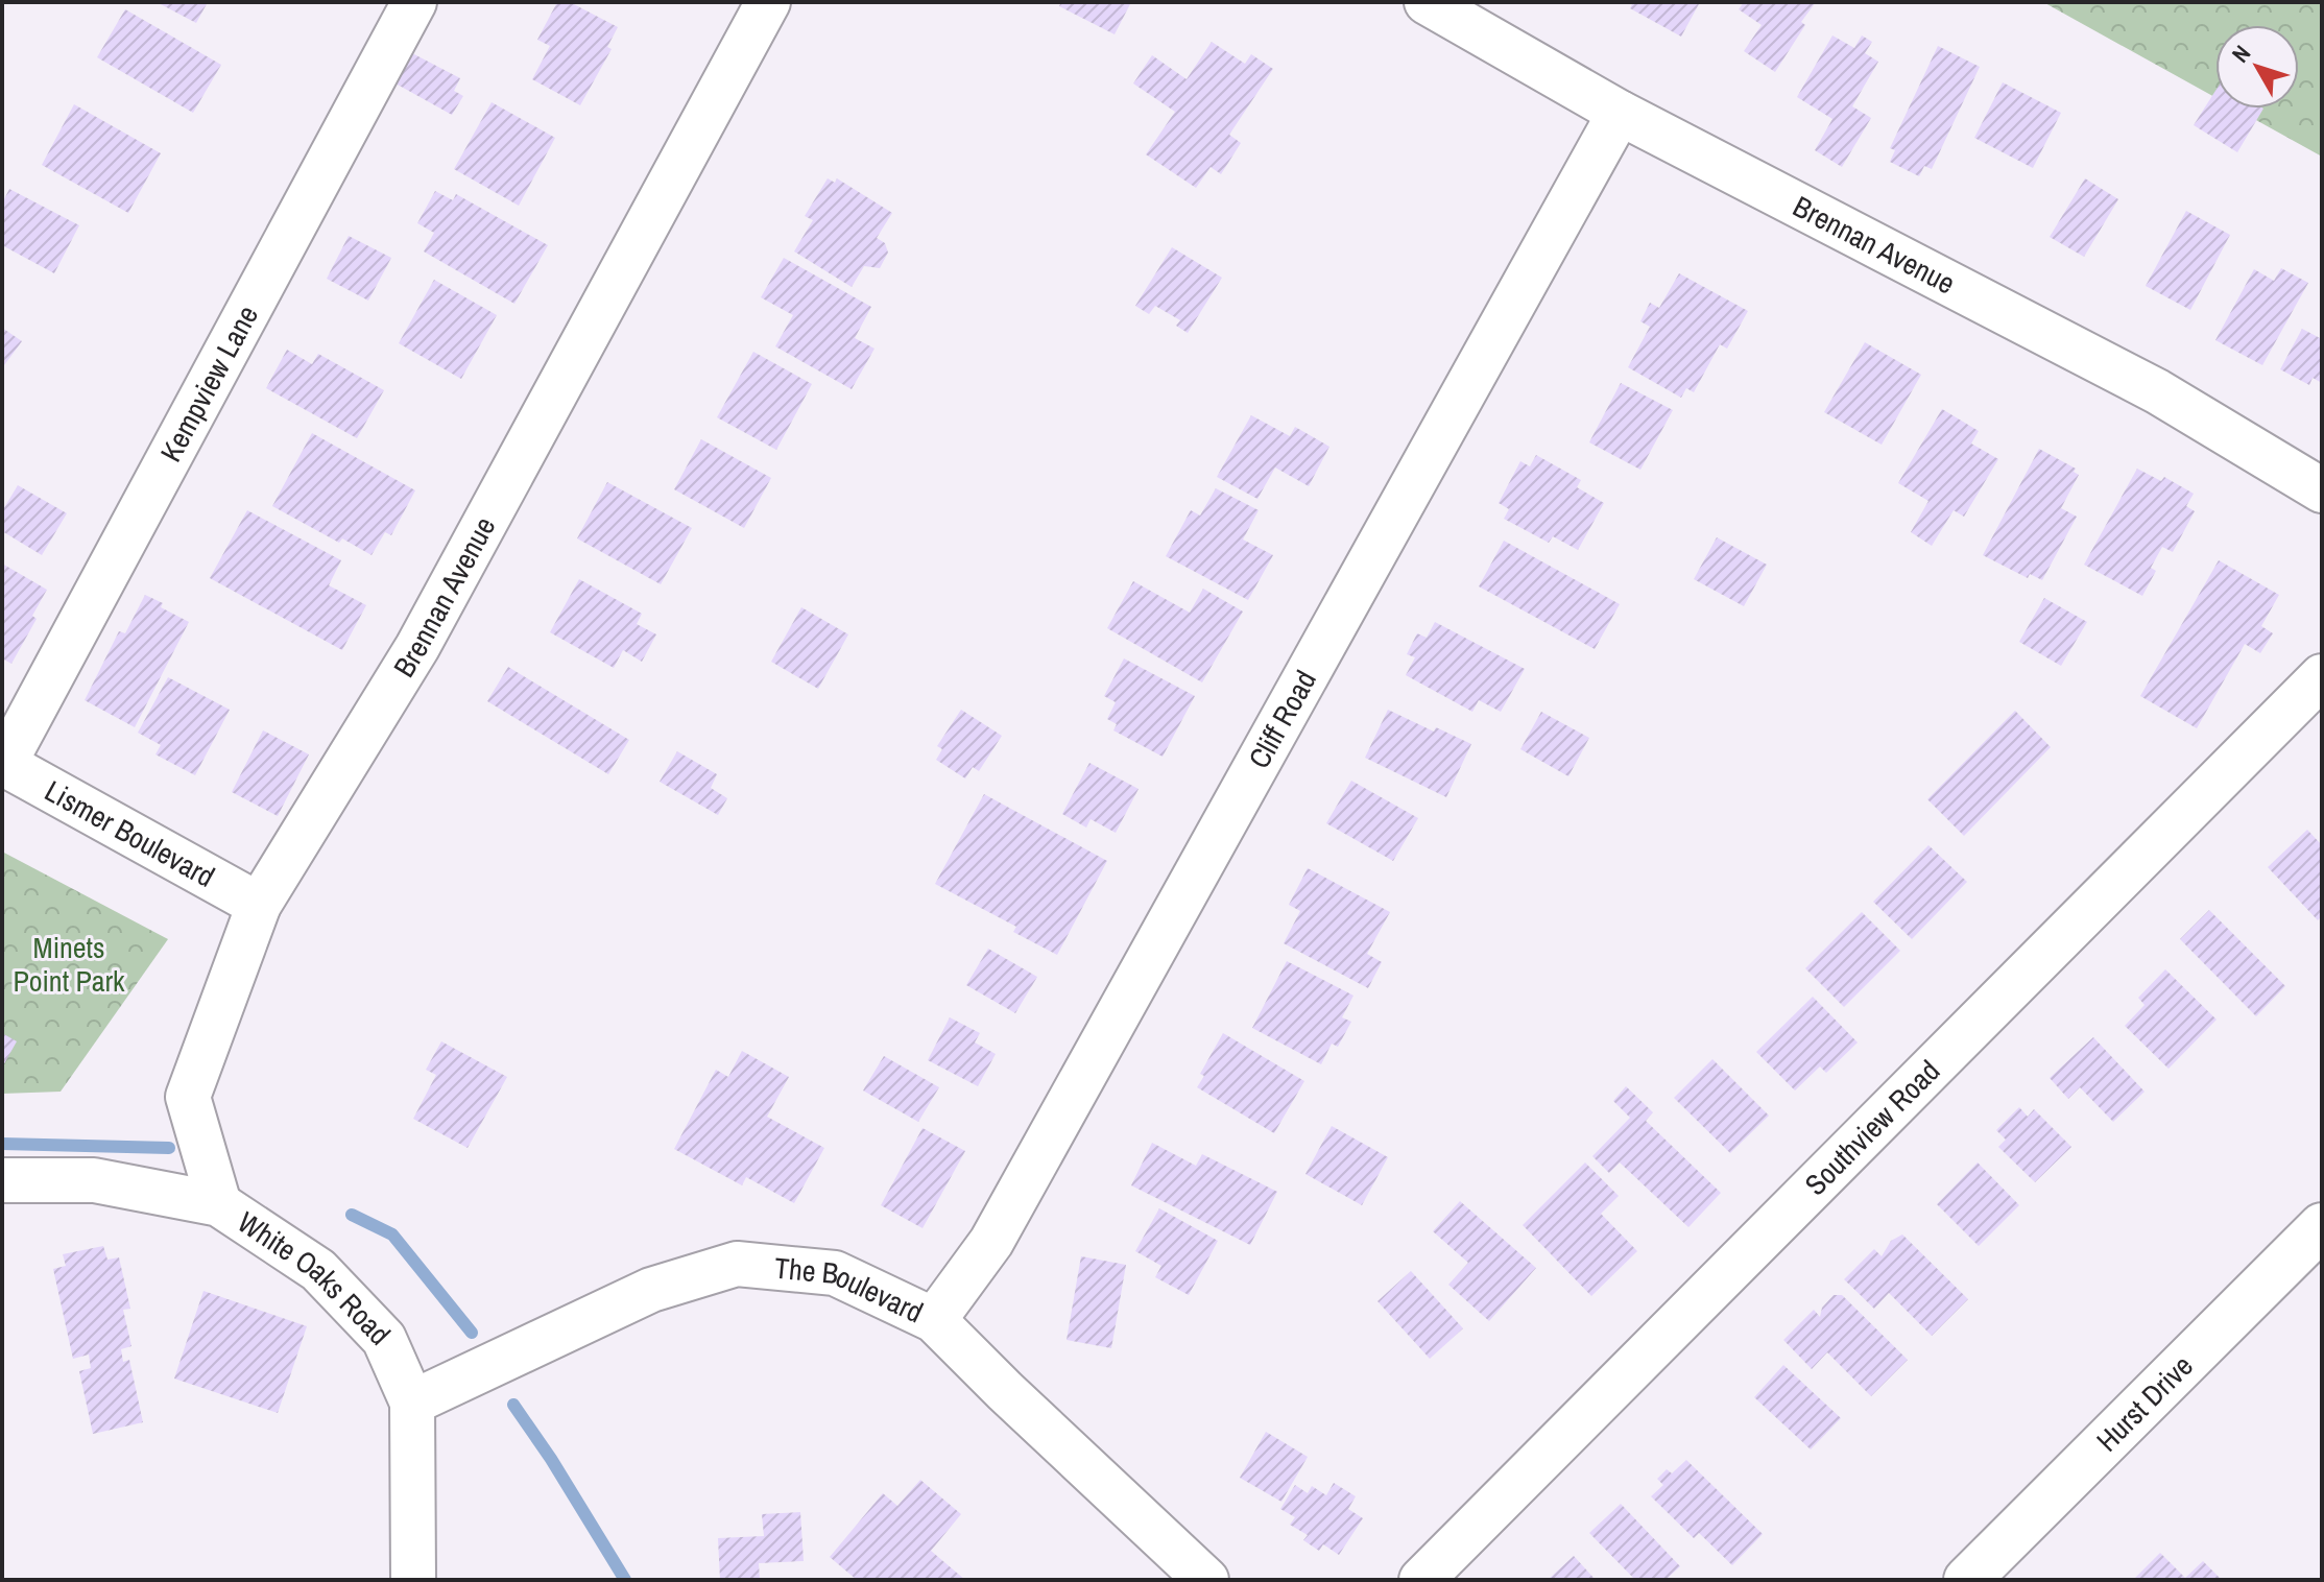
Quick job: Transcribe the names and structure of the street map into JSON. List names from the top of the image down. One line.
{"streets":{"street":["Brennan Avenue","Kempview Lane","Cliff Road","Lismer Boulevard","Southview Road","White Oaks Road","The Boulevard","Hurst Drive"]},"crossings":[["Brennan Avenue","Cliff Road"],["Brennan Avenue","Lismer Boulevard"],["Brennan Avenue","White Oaks Road"],["Kempview Lane","Lismer Boulevard"],["Cliff Road","The Boulevard"],["White Oaks Road","The Boulevard"]],"parks":["Minets Point Park"],"north":"top left"}
